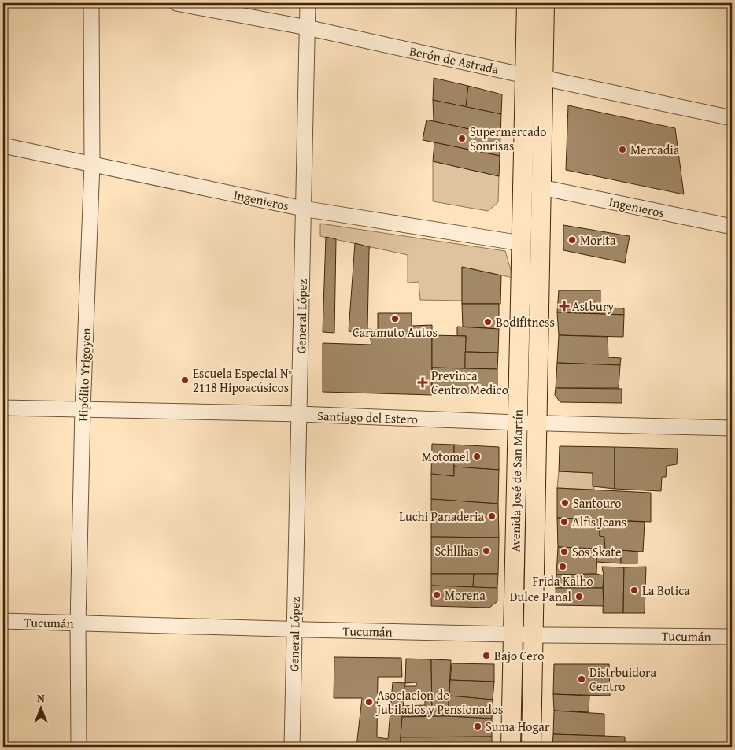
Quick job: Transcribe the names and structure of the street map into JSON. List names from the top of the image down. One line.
{"streets":{"main road":["Avenida José de San Martín"],"street":["Berón de Astrada","Ingenieros","General López","Hipólito Yrigoyen","Santiago del Estero","Tucumán"]},"crossings":[["Berón de Astrada","General López"],["Berón de Astrada","Avenida José de San Martín"],["Ingenieros","General López"],["Ingenieros","Hipólito Yrigoyen"],["Ingenieros","Avenida José de San Martín"],["General López","Santiago del Estero"],["General López","Tucumán"],["Hipólito Yrigoyen","Santiago del Estero"],["Hipólito Yrigoyen","Tucumán"],["Santiago del Estero","Avenida José de San Martín"],["Avenida José de San Martín","Tucumán"]],"places":{"other":["Supermercado Sonrisas","Mercadia","Morita","Caramuto Autos","Bodifitness","Escuela Especial Nº 2118 Hipoacúsicos","Motomel","Santouro","Luchi Panaderia","Alfis Jeans","Schllhas","Sos Skate","Frida Kalho","La Botica","Morena","Dulce Panal","Bajo Cero","Distrbuidora Centro","Asociacion de Jubilados y Pensionados","Suma Hogar"],"health":["Astbury","Previnca Centro Medico"]},"north":"top"}
